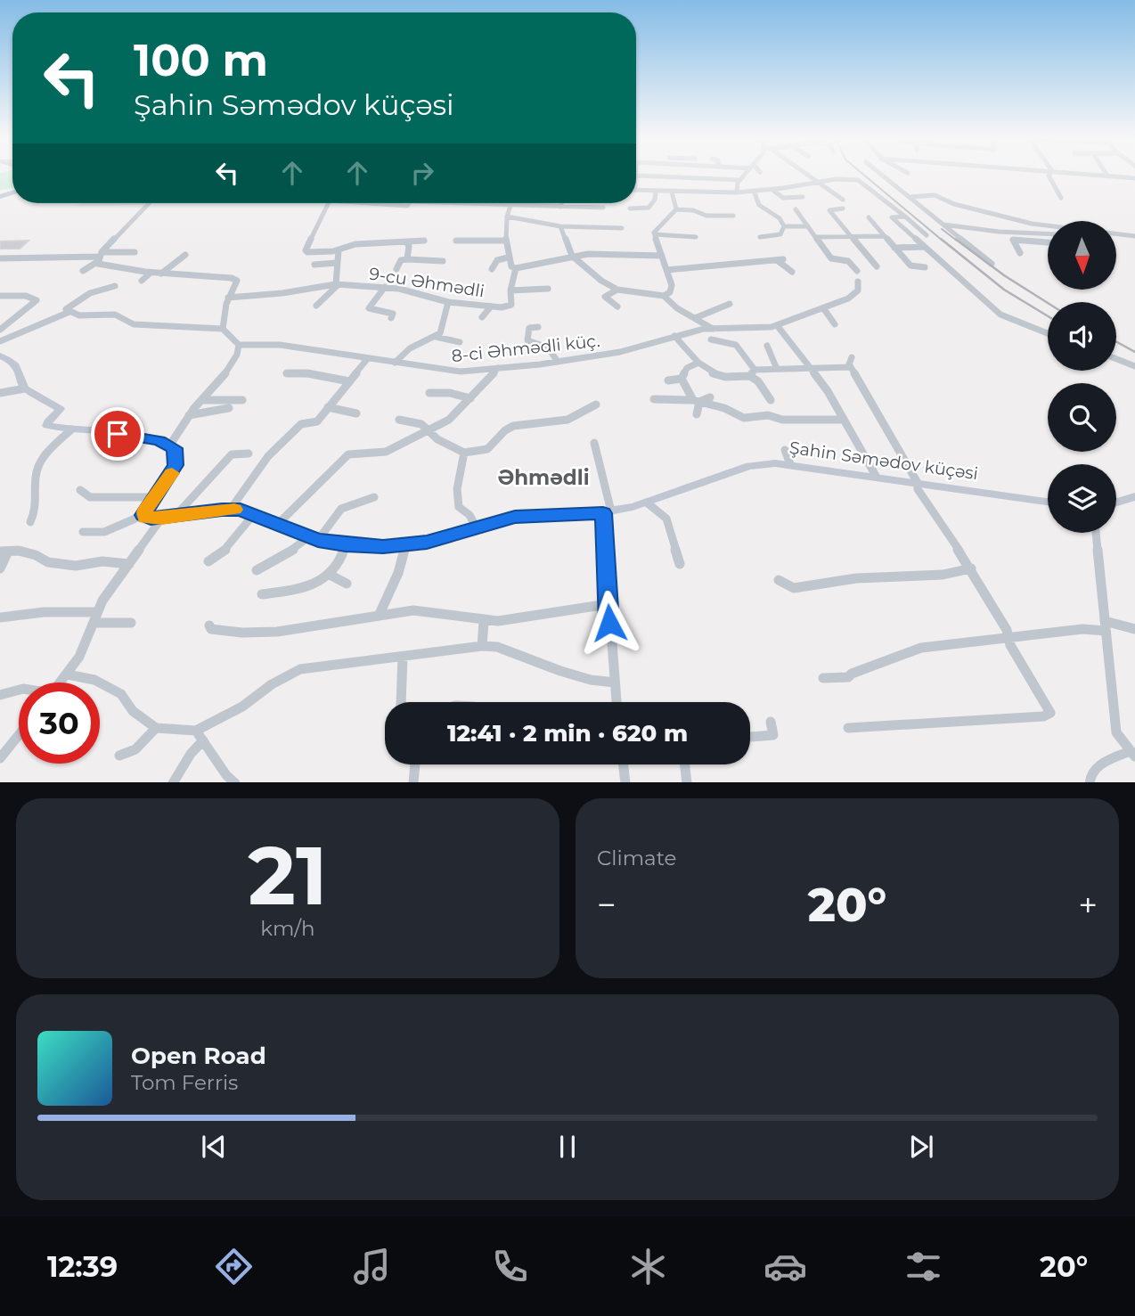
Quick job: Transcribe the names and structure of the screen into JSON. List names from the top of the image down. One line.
{"streets":{"street":["9-cu Əhmədli","8-ci Əhmədli küç.","Şahin Səmədov küçəsi"]},"districts":["Əhmədli"],"north":"bottom","page":{"turn":["100 m","Şahin Səmədov küçəsi"],"limit":"30","trip":"12:41 · 2 min · 620 m","tile":[["21","km/h"],"Climate"],"heat":["−","20°","+"],"song":["Open Road","Tom Ferris"],"tabs":["12:39","20°"]}}
